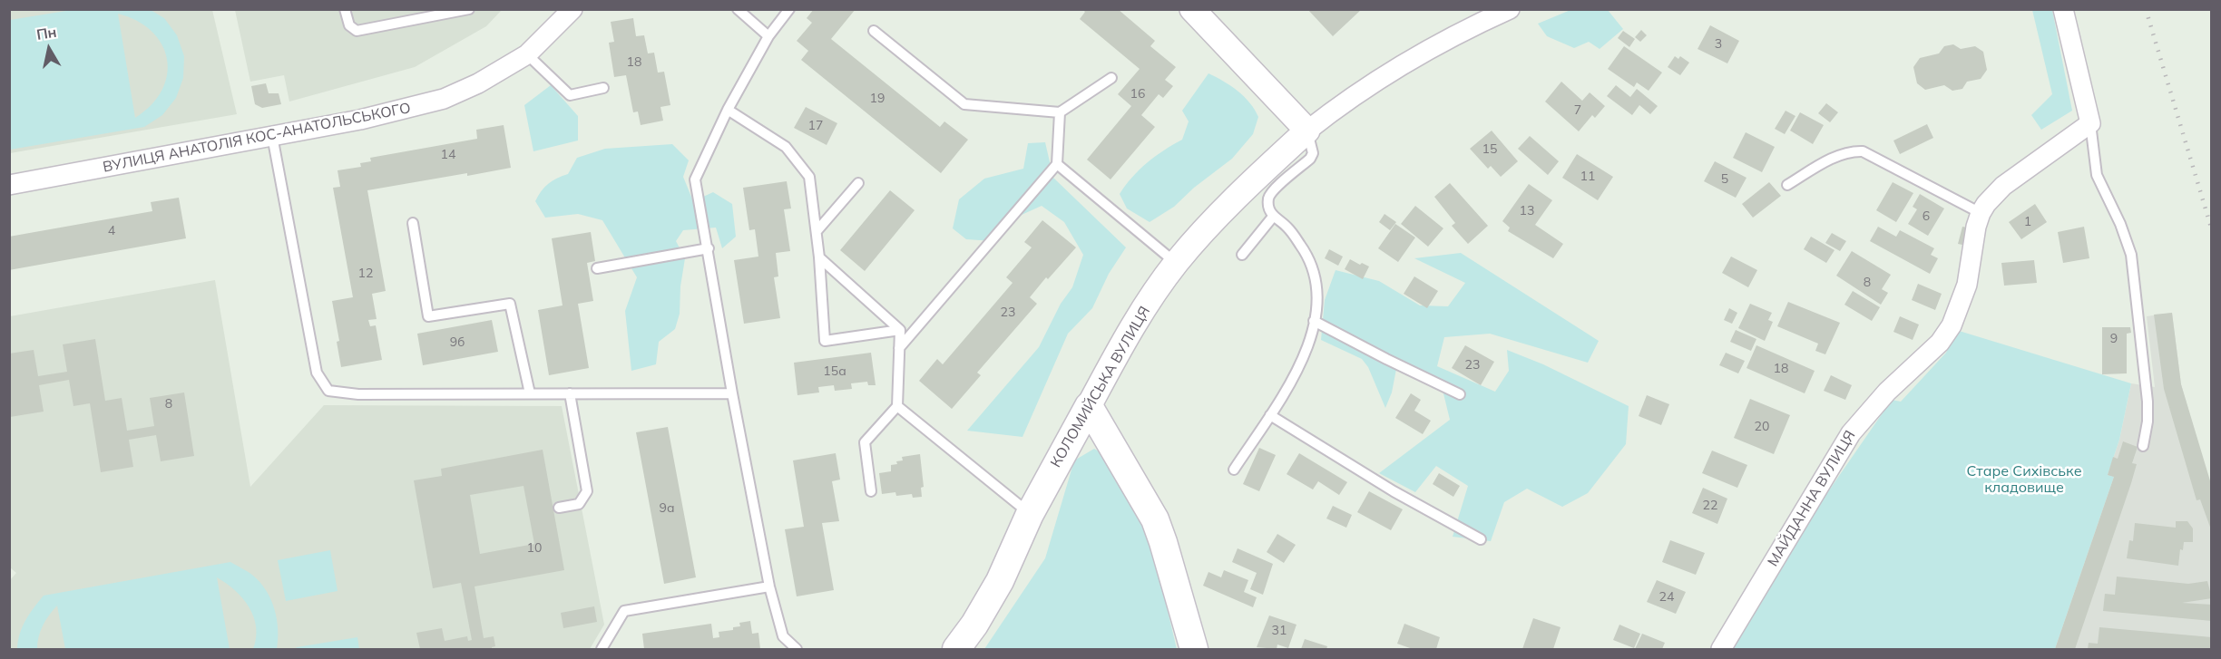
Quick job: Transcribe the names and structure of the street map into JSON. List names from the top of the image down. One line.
{"streets":{"main road":["КОЛОМИЙСЬКА ВУЛИЦЯ"],"street":["ВУЛИЦЯ АНАТОЛІЯ КОС-АНАТОЛЬСЬКОГО","МАЙДАННА ВУЛИЦЯ"]},"parks":["Старе Сихівське кладовище"],"house_numbers":["3","18","16","19","7","17","15","14","11","5","13","6","1","4","12","8","23","9","9б","23","18","15а","8","20","22","9а","10","24","31"],"north":"top"}
